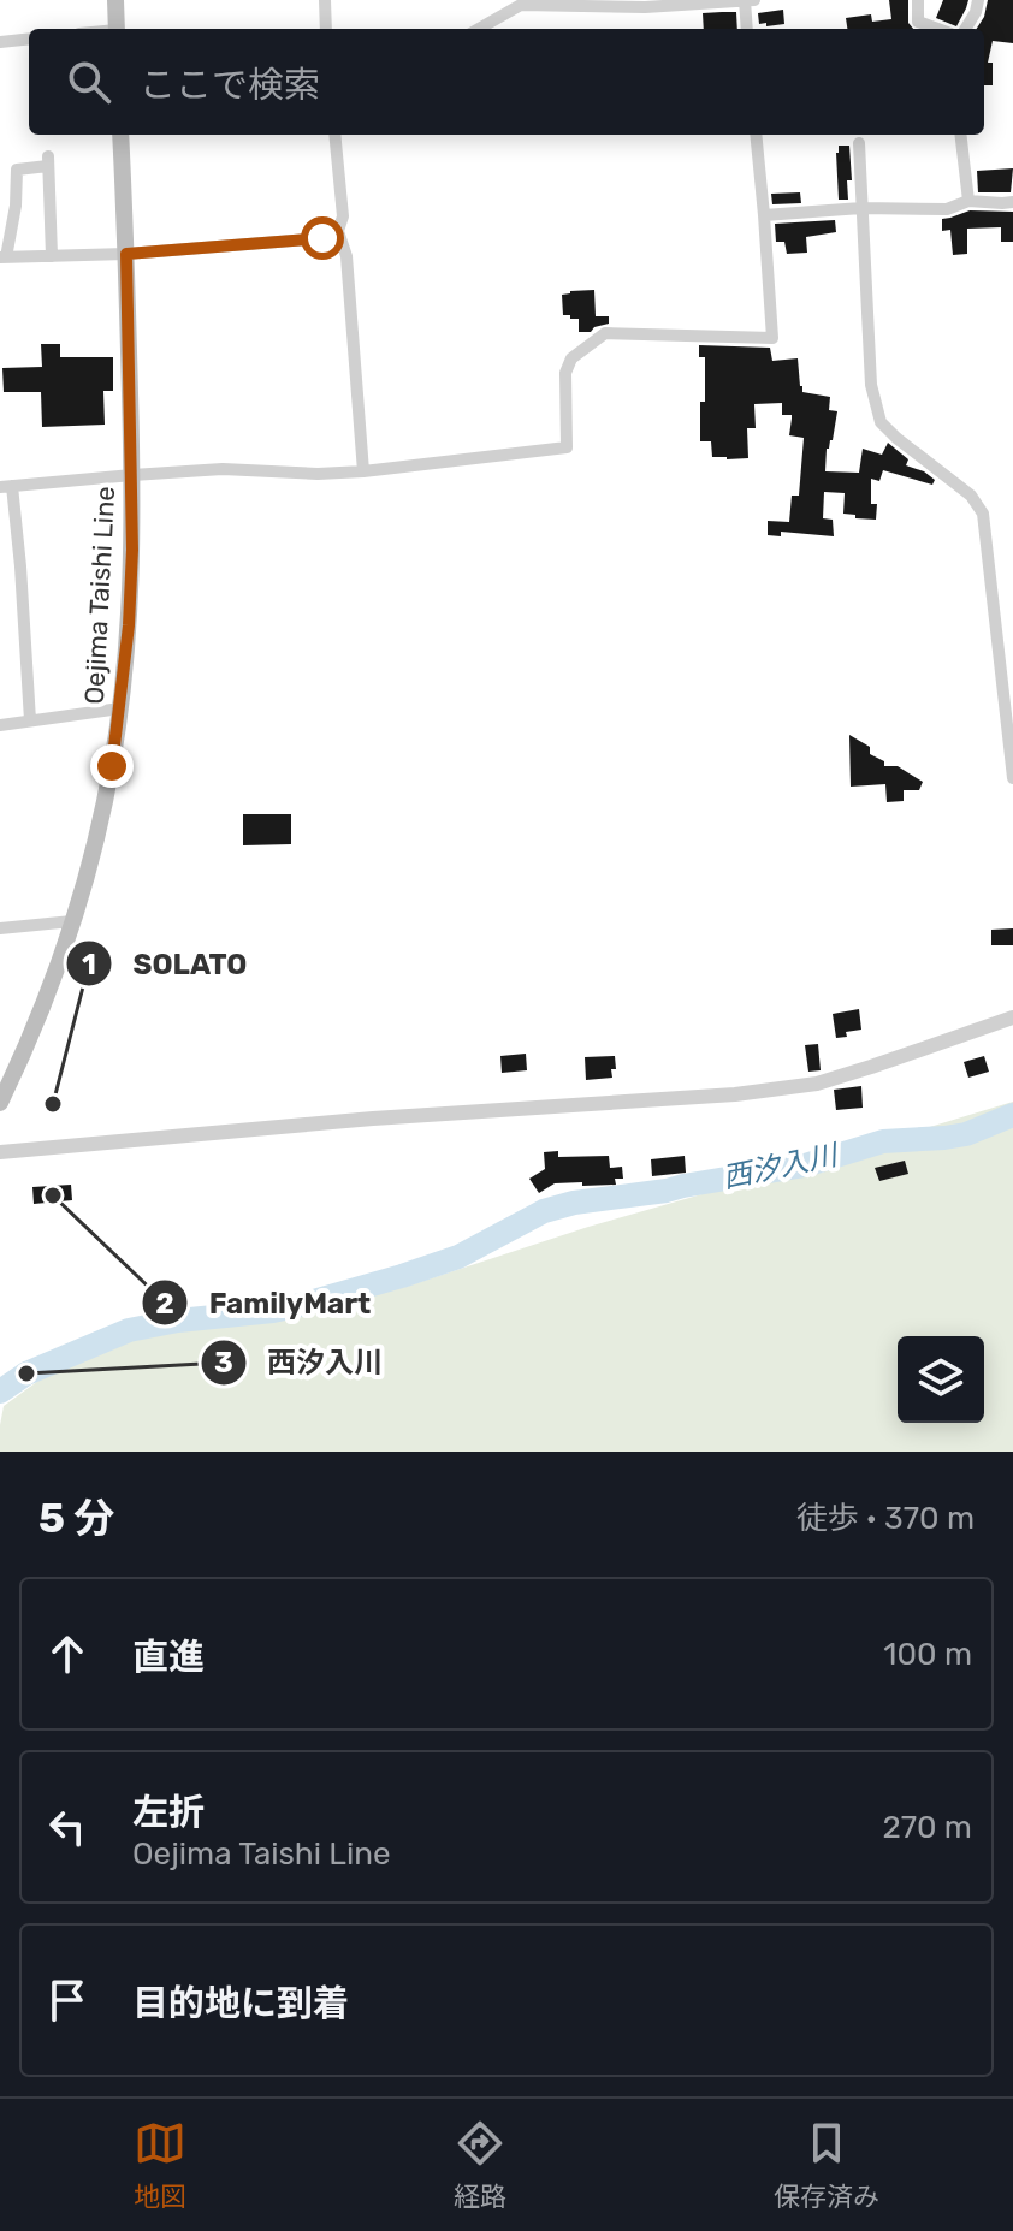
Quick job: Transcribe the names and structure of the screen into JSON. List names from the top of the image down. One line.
{"streets":{"main road":["Oejima Taishi Line"]},"water":["西汐入川"],"places":["SOLATO","FamilyMart","西汐入川"],"page":{"search":"ここで検索","heading":["5 分","徒歩 · 370 m"],"list":[["直進","100 m"],["左折","Oejima Taishi Line","270 m"],"目的地に到着"],"nav":["地図","経路","保存済み"]}}
